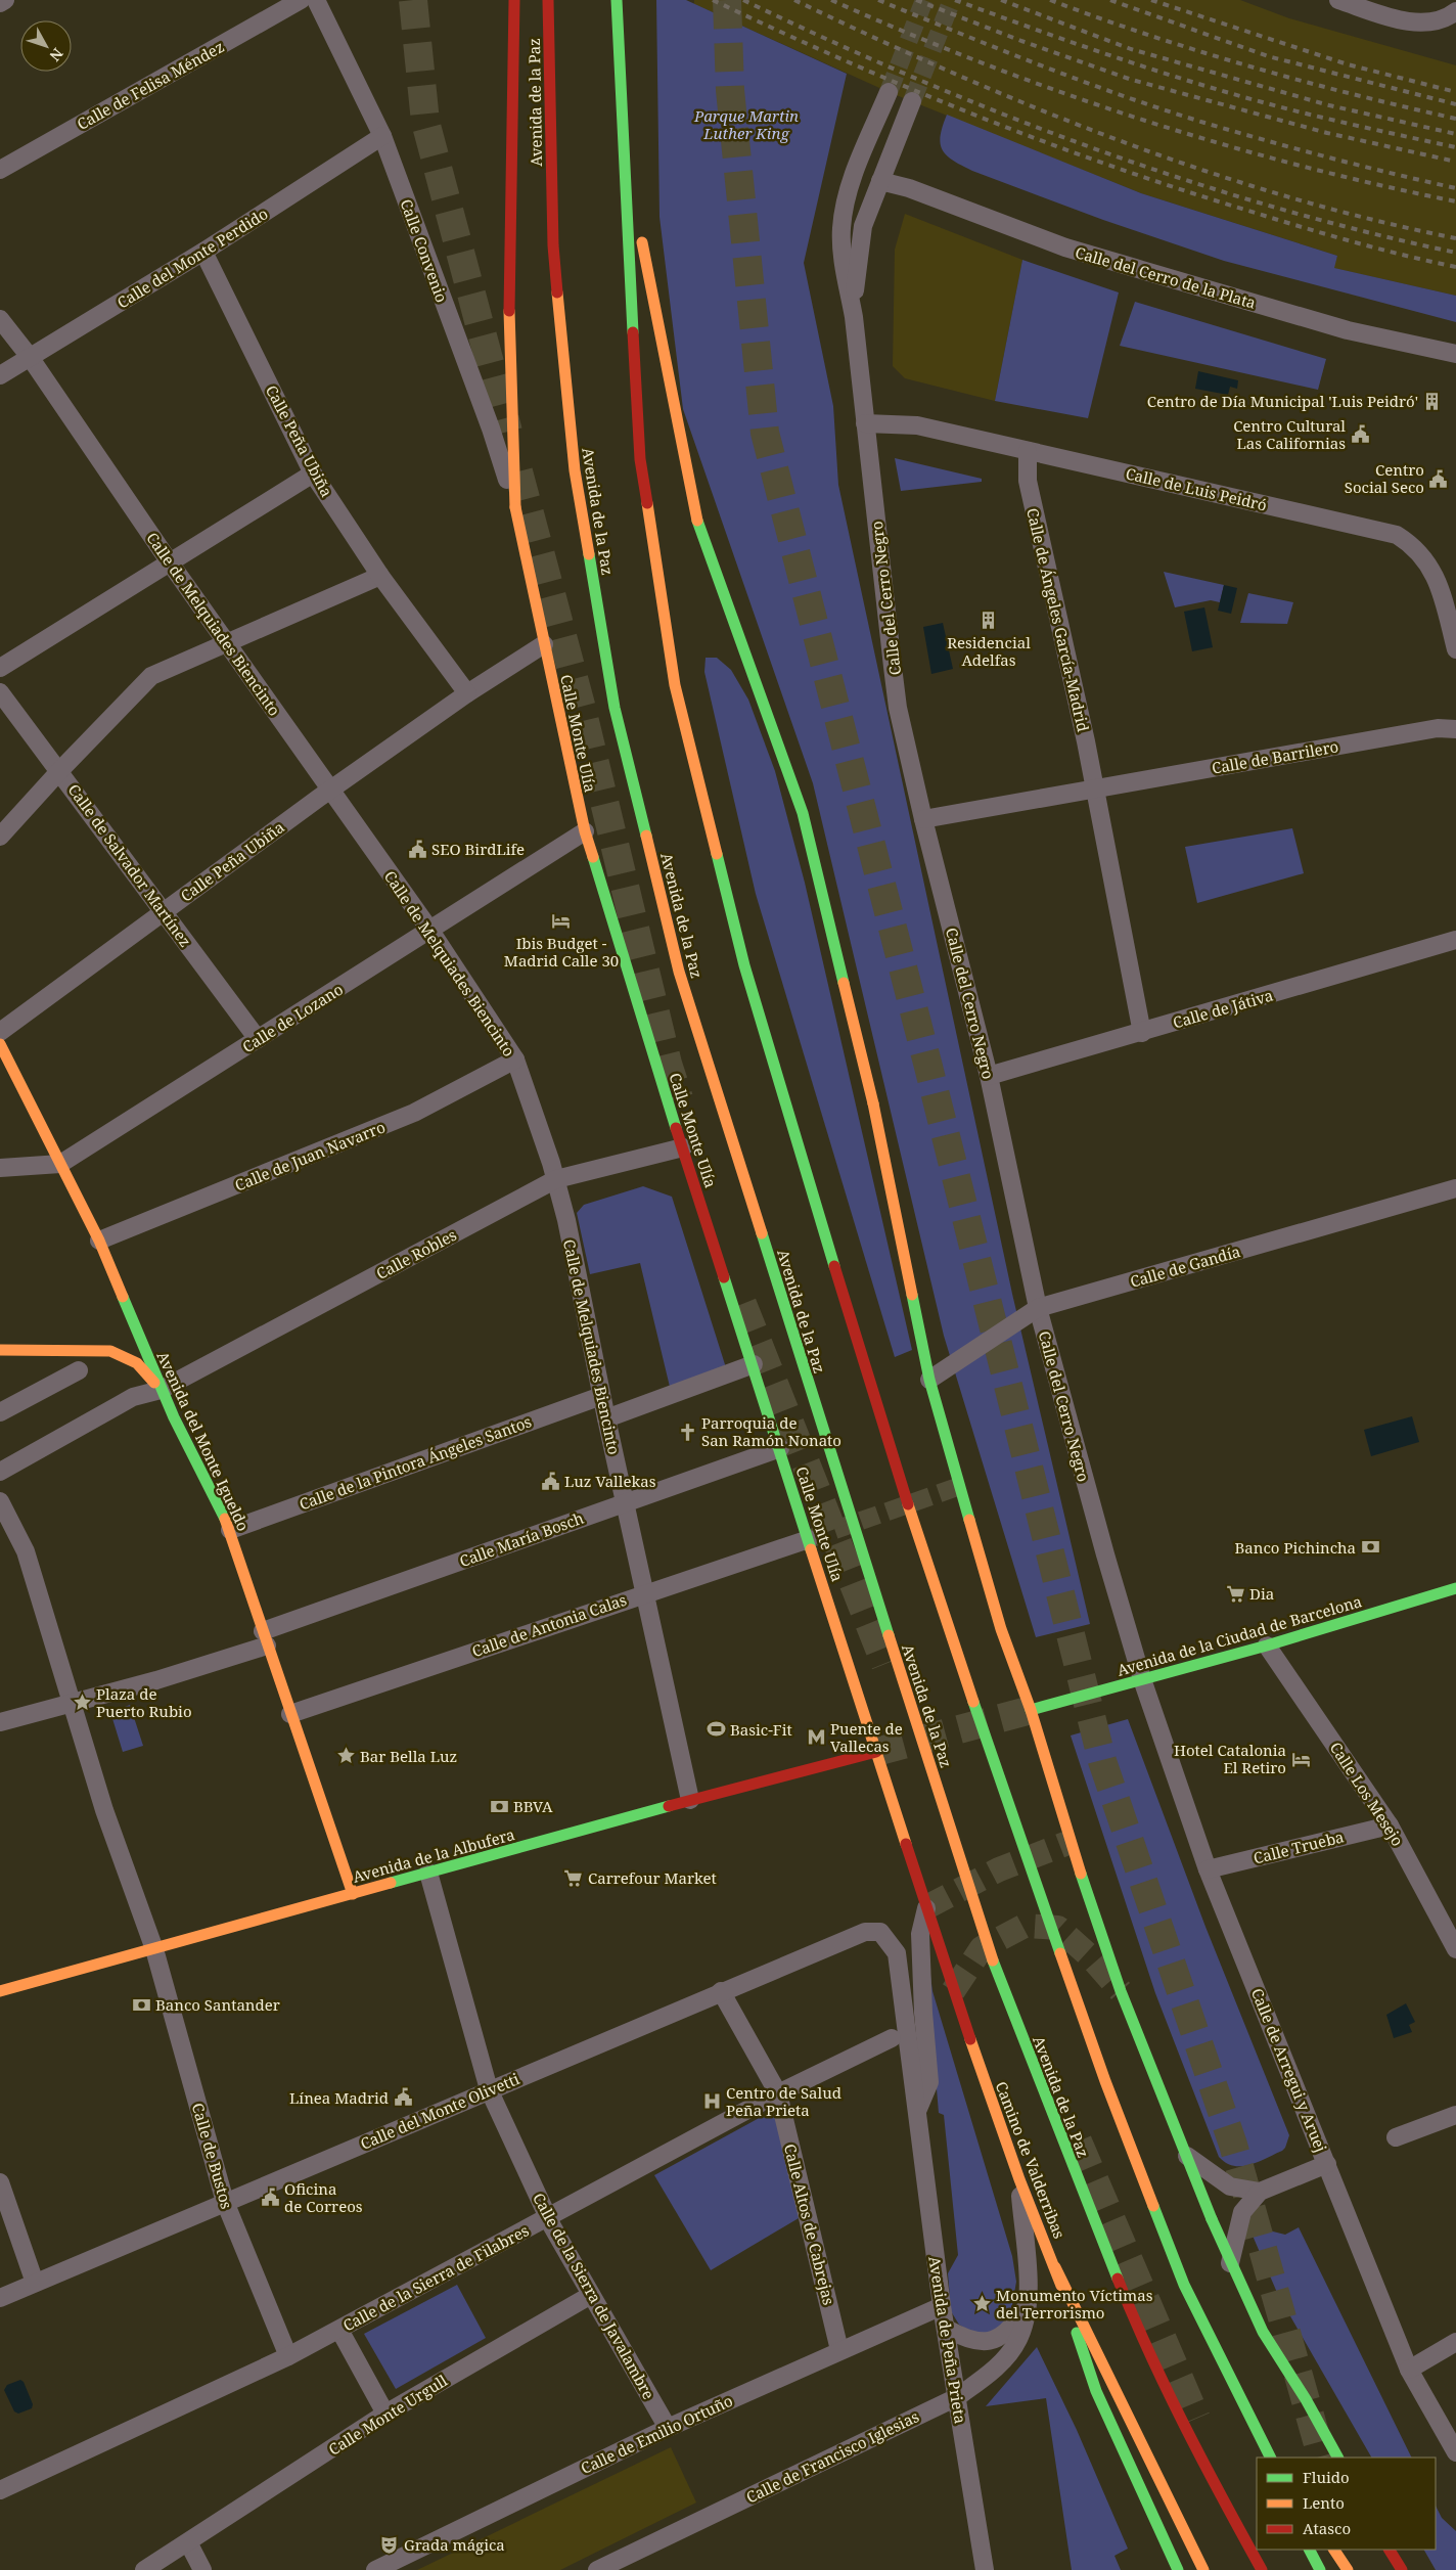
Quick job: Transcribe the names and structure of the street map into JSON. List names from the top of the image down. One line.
{"streets":{"main road":["Avenida de la Paz","Calle Monte Ulía","Avenida del Monte Igueldo","Avenida de la Ciudad de Barcelona","Avenida de la Albufera","Camino de Valderribas"],"street":["Calle de Felisa Méndez","Calle Convenio","Calle del Monte Perdido","Calle del Cerro de la Plata","Calle Peña Ubiña","Calle de Luis Peidró","Calle del Cerro Negro","Calle de Ángeles García-Madrid","Calle de Melquiades Biencinto","Calle de Barrilero","Calle de Salvador Martínez","Calle de Játiva","Calle de Lozano","Calle de Juan Navarro","Calle Robles","Calle de Gandía","Calle de la Pintora Ángeles Santos","Calle María Bosch","Calle de Antonia Calas","Calle Los Mesejo","Calle Trueba","Calle de Arregui y Aruej","Calle del Monte Olivetti","Calle de Bustos","Calle Altos de Cabrejas","Calle de la Sierra de Filabres","Calle de la Sierra de Javalambre","Avenida de Peña Prieta","Calle Monte Urgull","Calle de Emilio Ortuño","Calle de Francisco Iglesias"]},"crossings":[["Calle Convenio","Calle del Monte Perdido"],["Calle Convenio","Calle Monte Ulía"],["Calle del Monte Perdido","Calle Peña Ubiña"],["Calle del Monte Perdido","Calle de Melquiades Biencinto"],["Calle del Cerro de la Plata","Calle del Cerro Negro"],["Calle Peña Ubiña","Calle de Melquiades Biencinto"],["Calle Peña Ubiña","Calle Monte Ulía"],["Calle Peña Ubiña","Calle de Salvador Martínez"],["Calle de Luis Peidró","Calle del Cerro Negro"],["Calle de Luis Peidró","Calle de Ángeles García-Madrid"],["Calle del Cerro Negro","Calle de Barrilero"],["Calle del Cerro Negro","Calle de Játiva"],["Calle del Cerro Negro","Calle de Gandía"],["Calle del Cerro Negro","Avenida de la Ciudad de Barcelona"],["Calle del Cerro Negro","Calle de Arregui y Aruej"],["Calle de Ángeles García-Madrid","Calle de Barrilero"],["Calle de Melquiades Biencinto","Calle de Lozano"],["Calle de Melquiades Biencinto","Calle de Juan Navarro"],["Calle de Melquiades Biencinto","Calle Robles"],["Calle de Melquiades Biencinto","Calle de la Pintora Ángeles Santos"],["Calle de Melquiades Biencinto","Calle María Bosch"],["Calle de Melquiades Biencinto","Calle de Antonia Calas"],["Calle de Melquiades Biencinto","Avenida de la Albufera"],["Calle Monte Ulía","Calle de Lozano"],["Calle Monte Ulía","Calle Robles"],["Calle Monte Ulía","Calle María Bosch"],["Calle Monte Ulía","Calle de Antonia Calas"],["Calle Monte Ulía","Avenida de la Albufera"],["Calle Monte Ulía","Camino de Valderribas"],["Calle de Salvador Martínez","Calle de Lozano"],["Calle de Lozano","Avenida del Monte Igueldo"],["Calle de Juan Navarro","Avenida del Monte Igueldo"],["Calle Robles","Avenida del Monte Igueldo"],["Avenida del Monte Igueldo","Calle de la Pintora Ángeles Santos"],["Avenida del Monte Igueldo","Calle María Bosch"],["Avenida del Monte Igueldo","Calle de Antonia Calas"],["Avenida del Monte Igueldo","Avenida de la Albufera"],["Calle María Bosch","Calle de Bustos"],["Avenida de la Ciudad de Barcelona","Calle Los Mesejo"],["Avenida de la Ciudad de Barcelona","Calle de Arregui y Aruej"],["Calle Los Mesejo","Calle Trueba"],["Calle Trueba","Calle de Arregui y Aruej"],["Avenida de la Albufera","Calle de Bustos"],["Avenida de la Albufera","Camino de Valderribas"],["Avenida de la Albufera","Calle de la Sierra de Javalambre"],["Calle del Monte Olivetti","Calle de Bustos"],["Calle del Monte Olivetti","Calle Altos de Cabrejas"],["Calle del Monte Olivetti","Calle de la Sierra de Javalambre"],["Calle del Monte Olivetti","Avenida de Peña Prieta"],["Calle de Bustos","Calle de la Sierra de Filabres"],["Camino de Valderribas","Avenida de Peña Prieta"],["Camino de Valderribas","Calle de Francisco Iglesias"],["Calle Altos de Cabrejas","Calle de la Sierra de Filabres"],["Calle Altos de Cabrejas","Calle de Emilio Ortuño"],["Calle de la Sierra de Filabres","Calle de la Sierra de Javalambre"],["Calle de la Sierra de Javalambre","Calle Monte Urgull"],["Calle de la Sierra de Javalambre","Calle de Emilio Ortuño"],["Avenida de Peña Prieta","Calle de Emilio Ortuño"],["Avenida de Peña Prieta","Calle de Francisco Iglesias"]],"parks":["Parque Martin Luther King"],"places":{"building":["Centro de Día Municipal 'Luis Peidró'","Residencial Adelfas"],"public building":["Centro Cultural Las Californias","Centro Social Seco","SEO BirdLife","Luz Vallekas","Línea Madrid","Oficina de Correos"],"hotel":["Ibis Budget - Madrid Calle 30","Hotel Catalonia El Retiro"],"church":["Parroquia de San Ramón Nonato"],"bank":["Banco Pichincha","BBVA","Banco Santander"],"supermarket":["Dia","Carrefour Market"],"place":["Plaza de Puerto Rubio","Bar Bella Luz","Monumento Víctimas del Terrorismo"],"sports":["Basic-Fit"],"metro station":["Puente de Vallecas"],"hospital":["Centro de Salud Peña Prieta"],"theatre":["Grada mágica"]},"legend":["Fluido","Lento","Atasco"],"north":"bottom right"}
